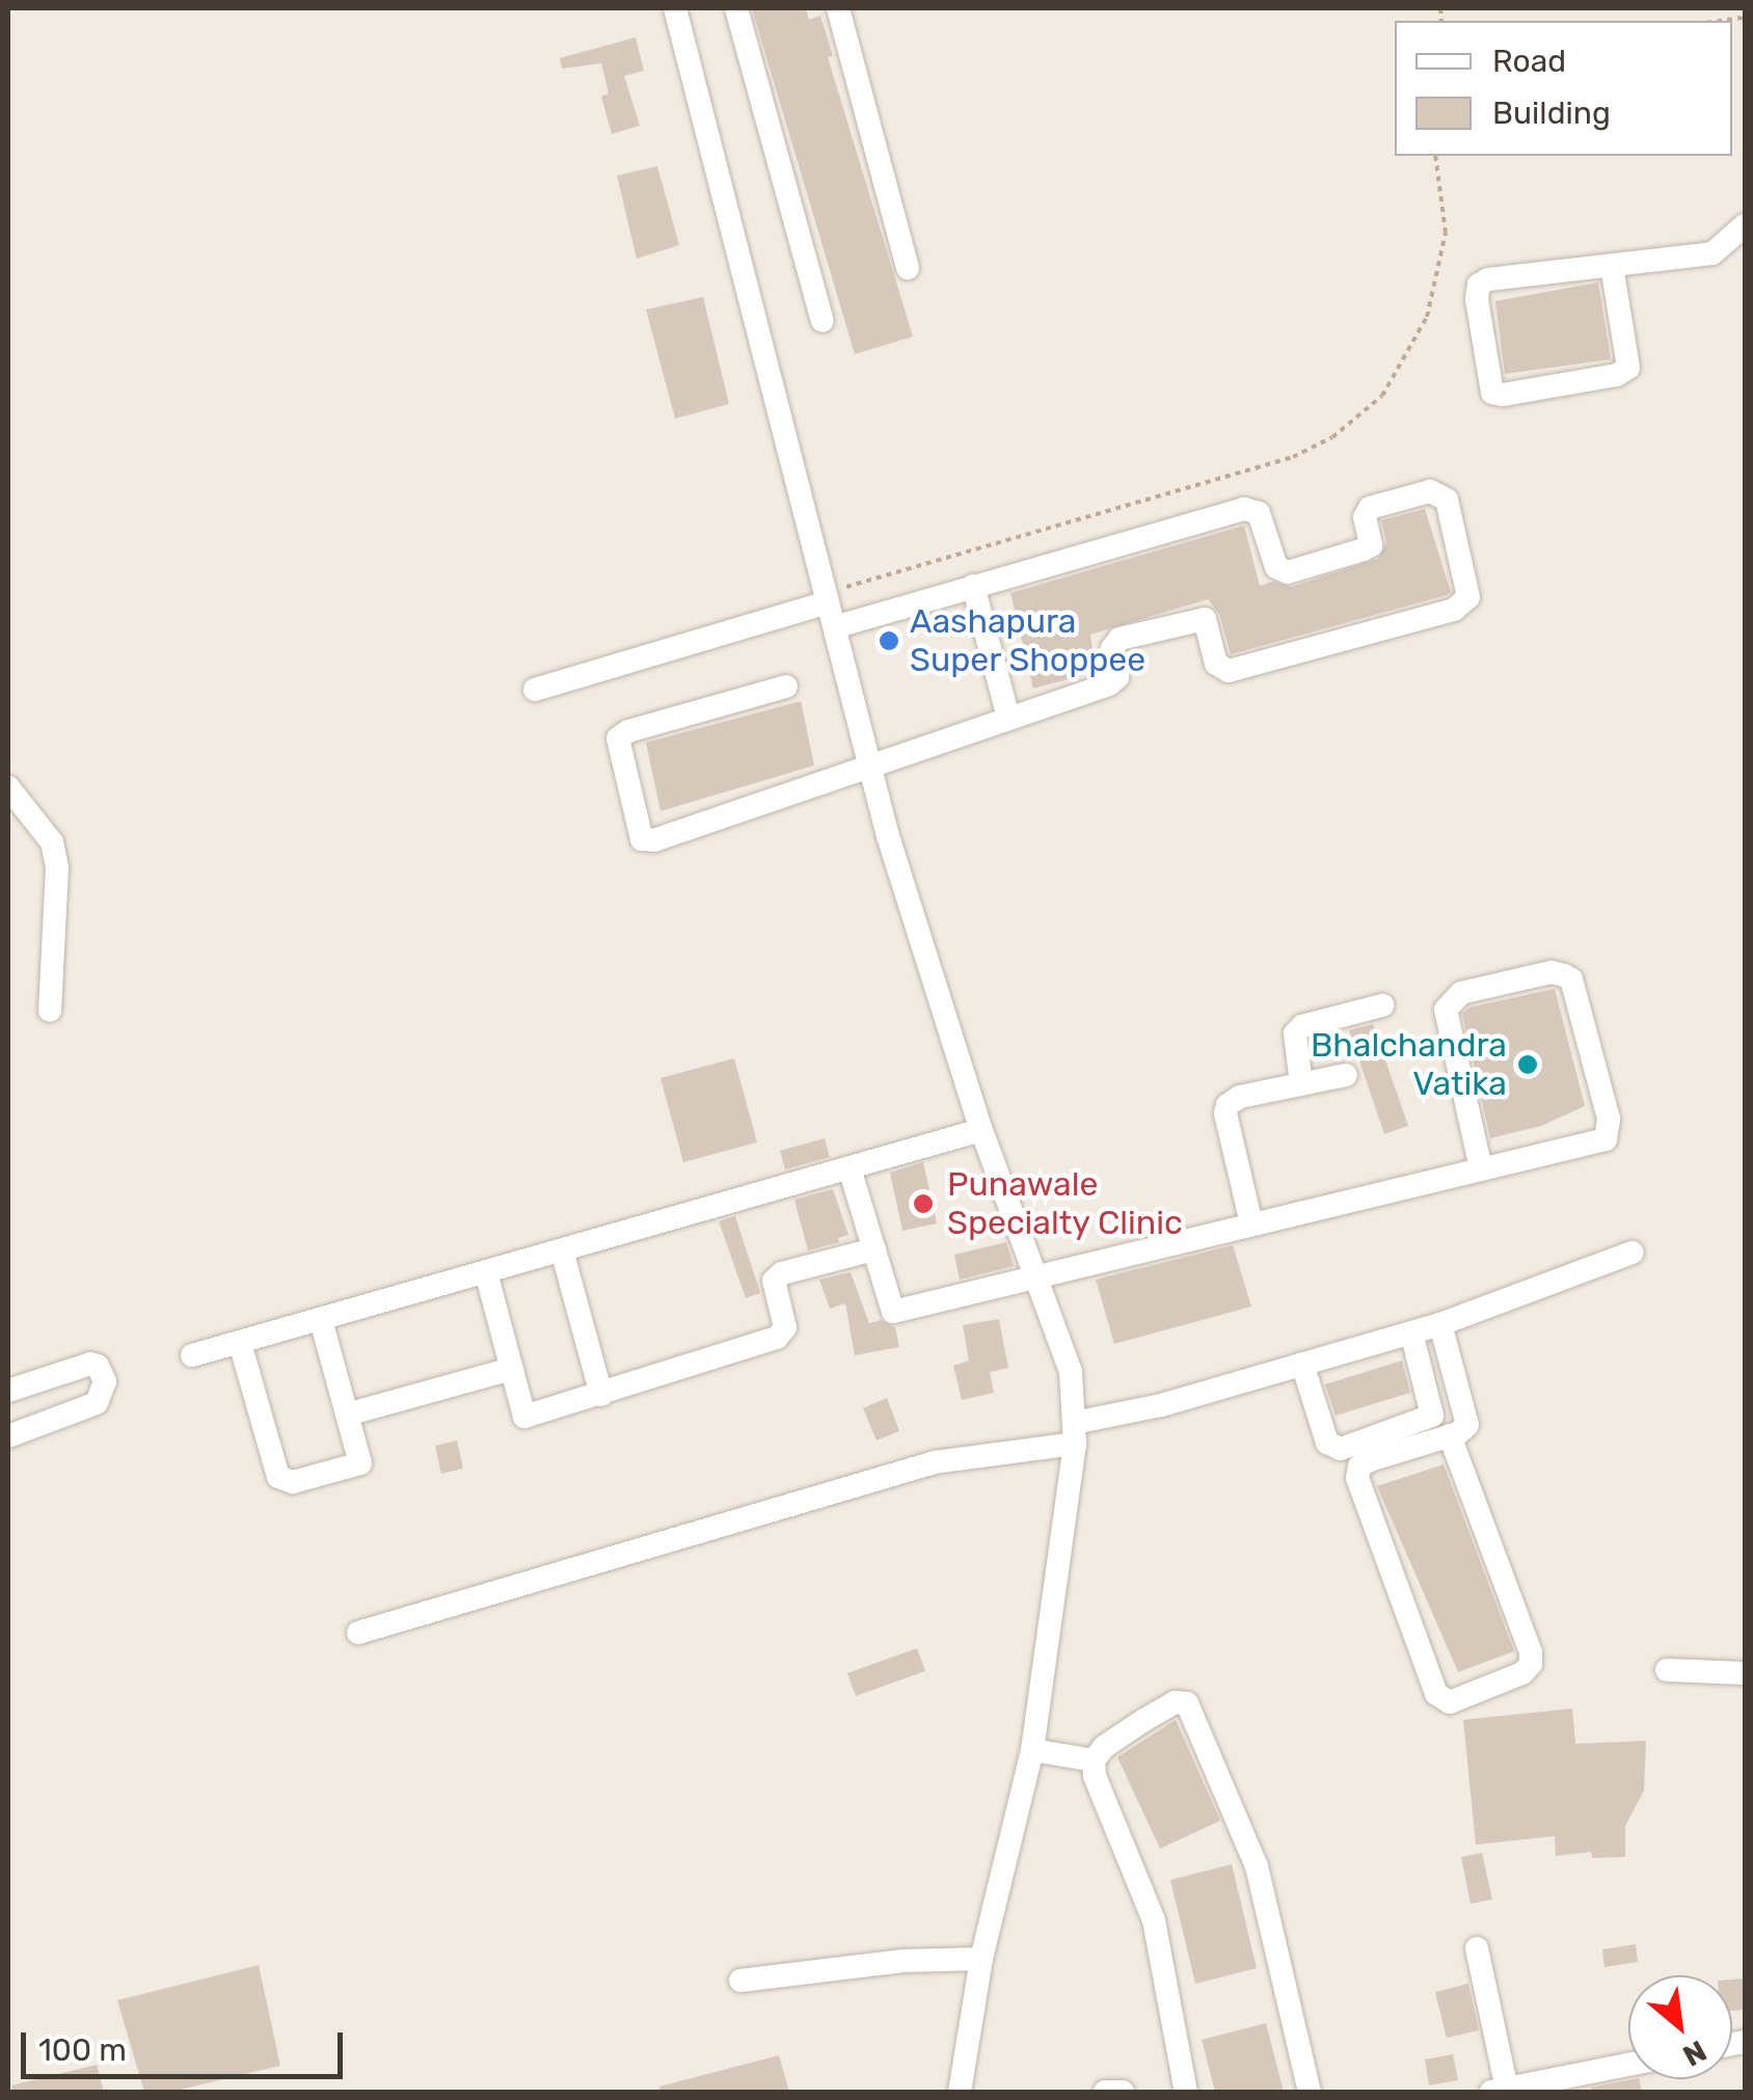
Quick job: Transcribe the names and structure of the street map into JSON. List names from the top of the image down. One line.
{"places":["Aashapura Super Shoppee","Bhalchandra Vatika","Punawale Specialty Clinic"],"legend":["Road","Building"],"scale_bar":"100 m","north":"bottom right"}
